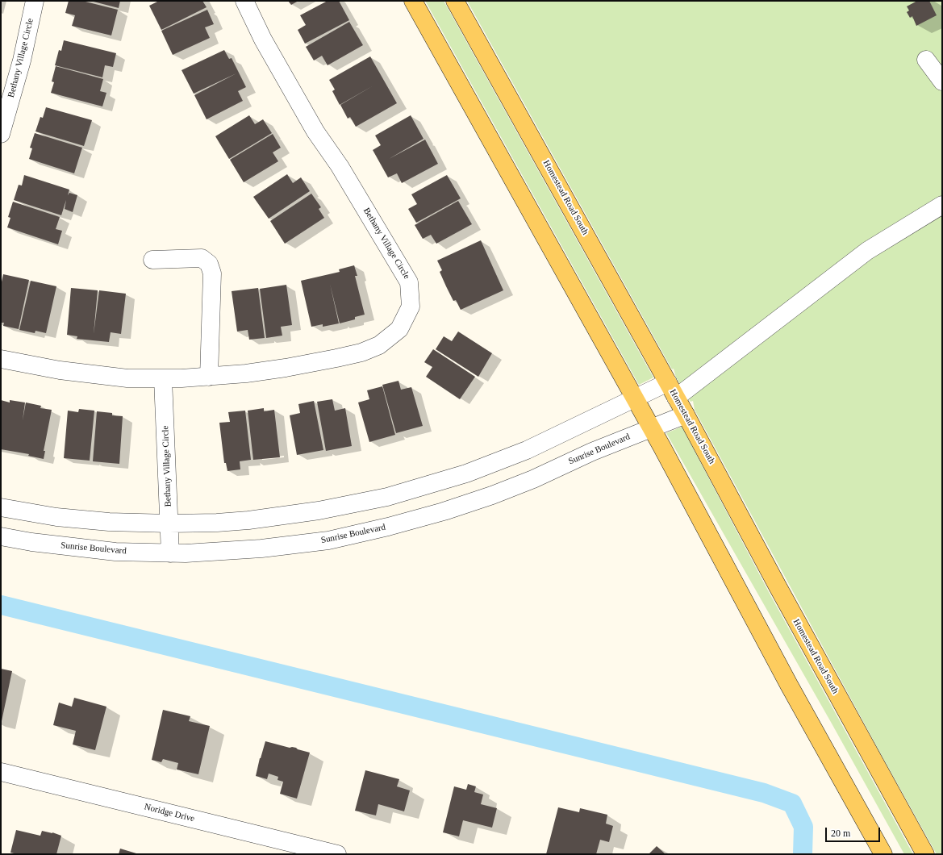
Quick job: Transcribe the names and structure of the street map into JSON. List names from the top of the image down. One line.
{"streets":{"main road":["Homestead Road South"],"street":["Bethany Village Circle","Sunrise Boulevard","Noridge Drive"]},"crossings":[["Bethany Village Circle","Sunrise Boulevard"],["Homestead Road South","Sunrise Boulevard"]],"scale_bar":"20 m"}
